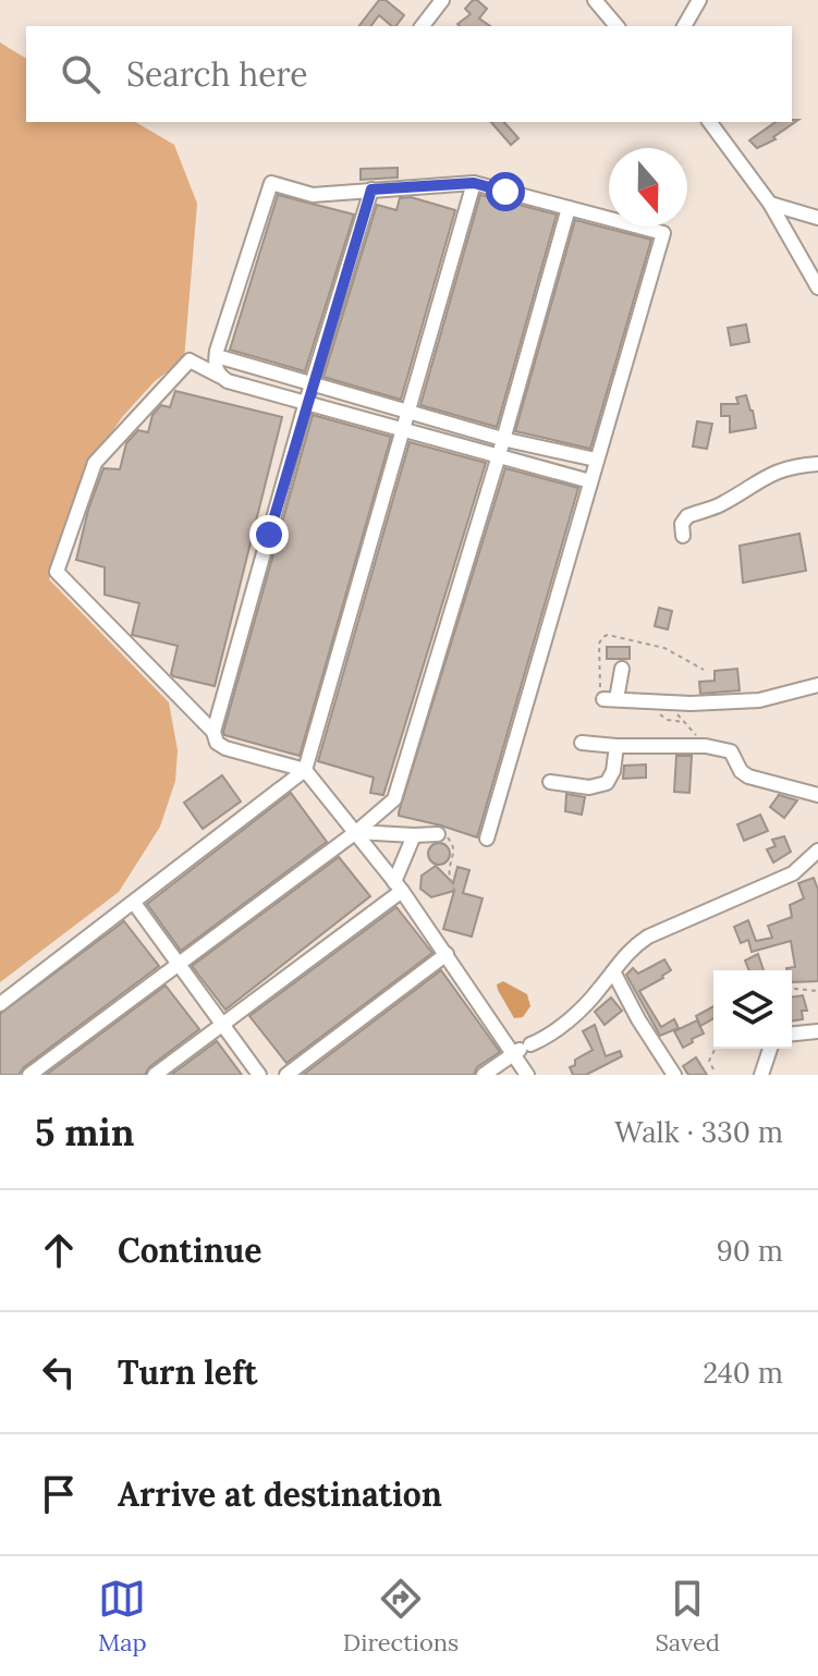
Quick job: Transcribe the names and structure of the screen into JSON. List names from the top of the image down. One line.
{"north":"bottom","page":{"search":"Search here","heading":["5 min","Walk · 330 m"],"list":[["Continue","90 m"],["Turn left","240 m"],"Arrive at destination"],"nav":["Map","Directions","Saved"]}}
